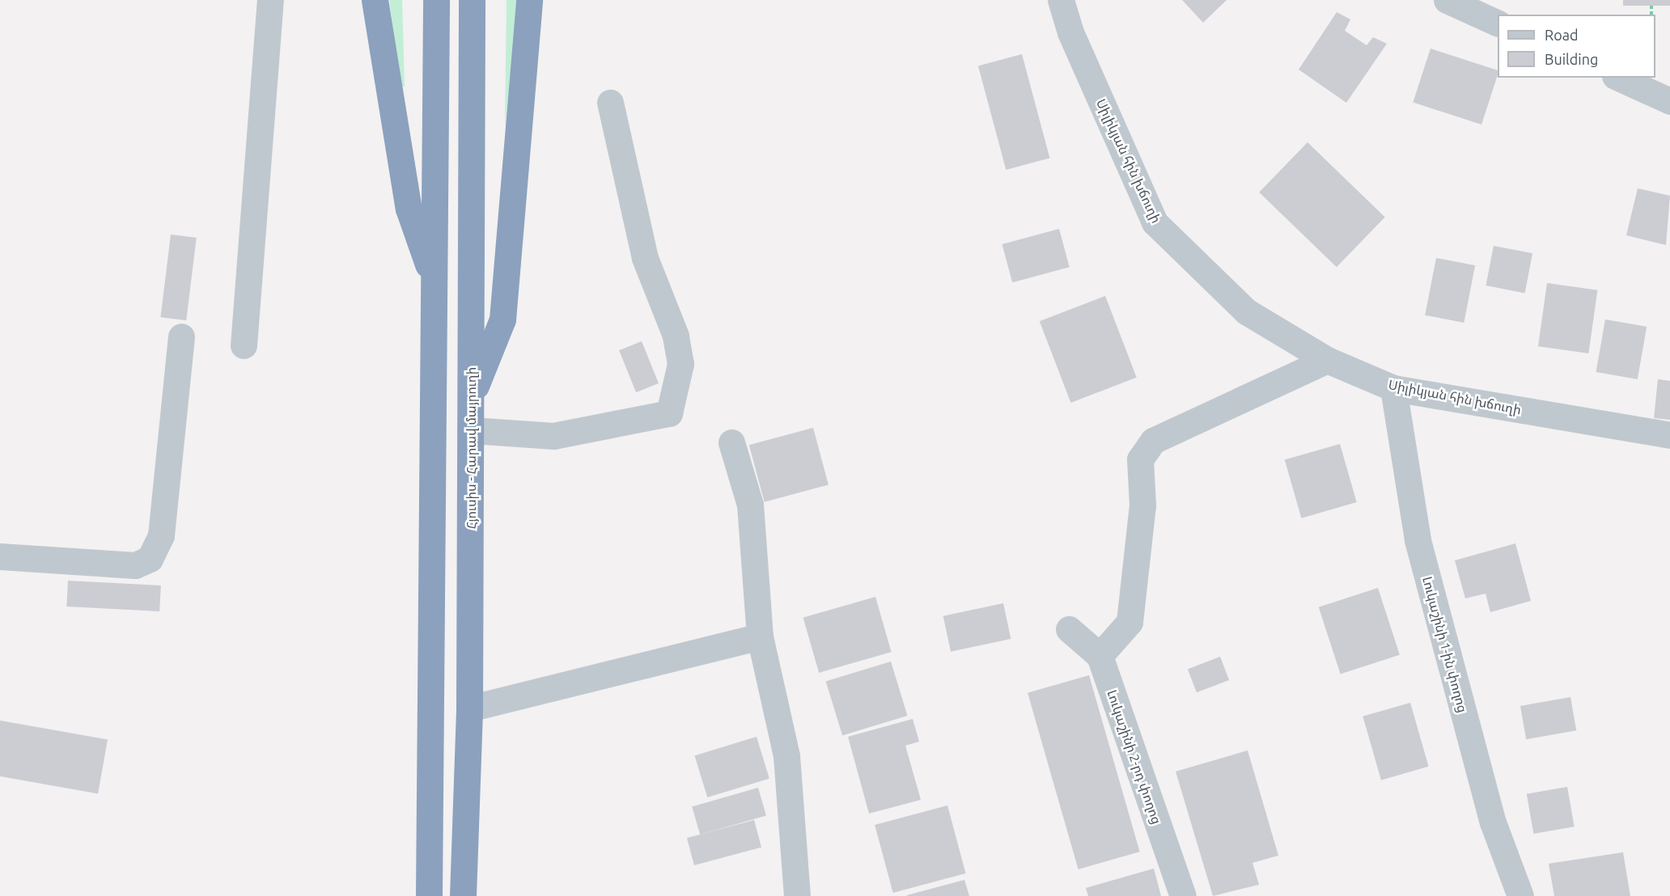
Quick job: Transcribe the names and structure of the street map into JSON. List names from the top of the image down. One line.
{"streets":{"highway":["Հյուսիս - Հարավ մայրուղի"],"street":["Սիլիկյան հին խճուղի","Լուկաշինի 1-ին փողոց","Լուկաշինի 2-րդ փողոց"]},"crossings":[["Սիլիկյան հին խճուղի","Լուկաշինի 1-ին փողոց"]],"legend":["Road","Building"]}
